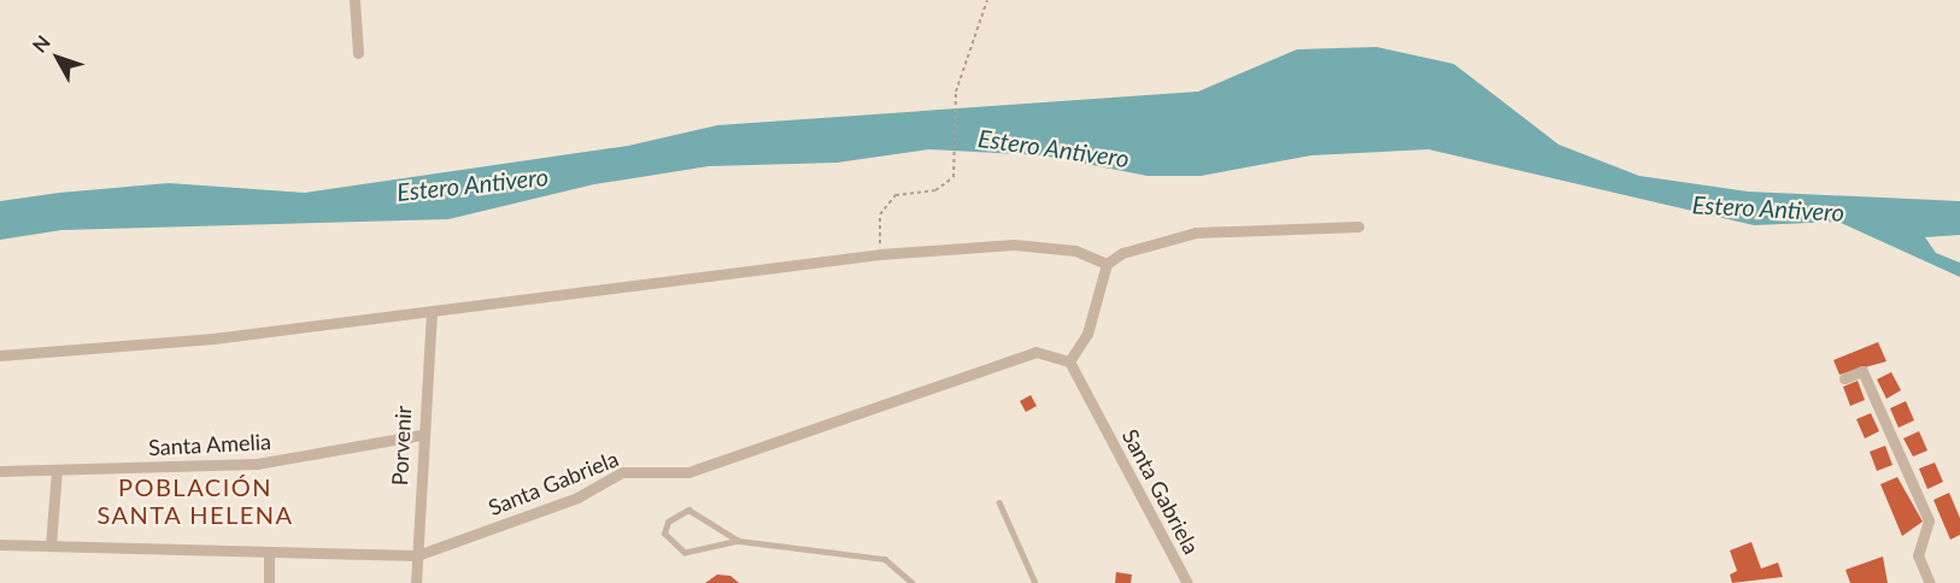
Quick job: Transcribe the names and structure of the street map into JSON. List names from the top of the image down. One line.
{"streets":{"street":["Santa Amelia","Porvenir","Santa Gabriela"]},"crossings":[["Santa Amelia","Porvenir"],["Porvenir","Santa Gabriela"]],"districts":["POBLACIÓN SANTA HELENA"],"water":["Estero Antivero"],"north":"top left"}
